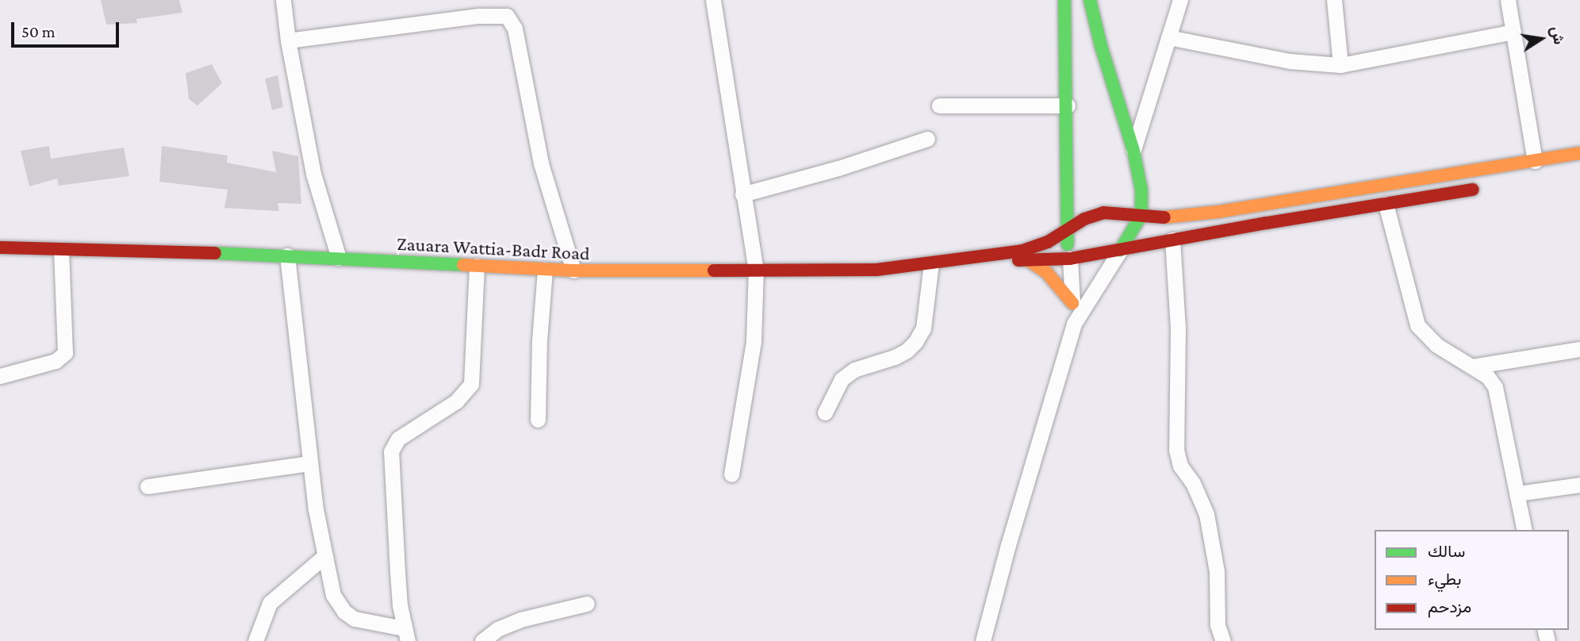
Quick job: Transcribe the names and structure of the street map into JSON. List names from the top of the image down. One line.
{"streets":{"main road":["Zauara Wattia-Badr Road"]},"legend":["سالك","بطيء","مزدحم"],"scale_bar":"50 m","north":"right"}
